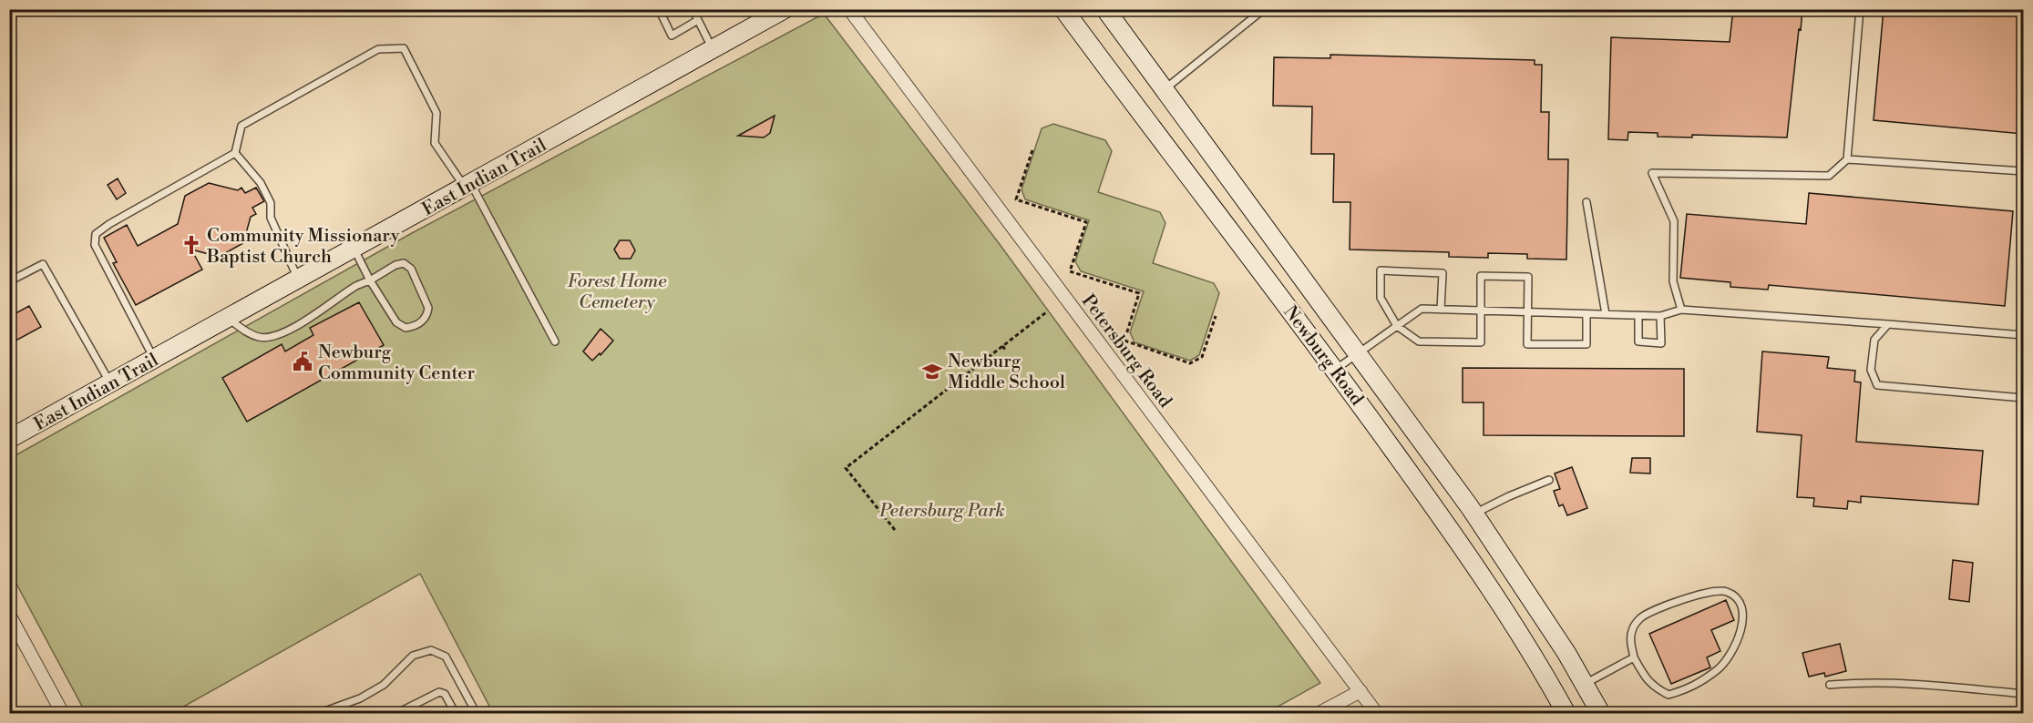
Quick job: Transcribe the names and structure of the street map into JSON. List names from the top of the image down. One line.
{"streets":{"main road":["East Indian Trail","Newburg Road"],"street":["Petersburg Road"]},"parks":["Forest Home Cemetery","Petersburg Park"],"places":{"church":["Community Missionary Baptist Church"],"public building":["Newburg Community Center"],"school or university":["Newburg Middle School"]}}
